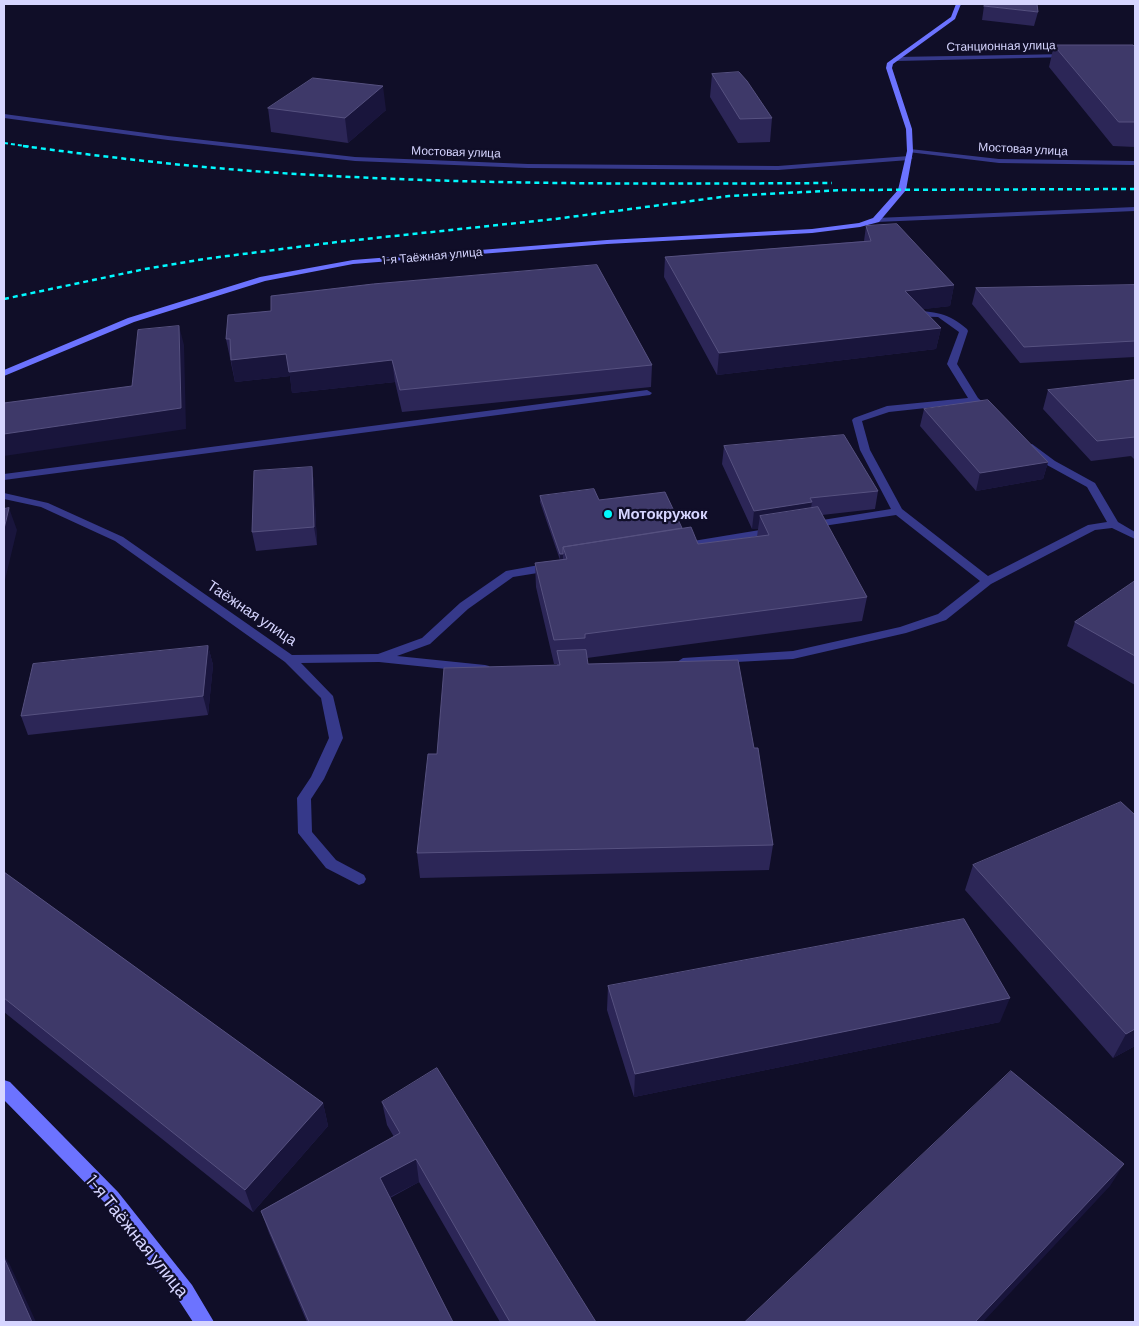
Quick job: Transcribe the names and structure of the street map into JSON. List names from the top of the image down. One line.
{"streets":{"street":["Станционная улица","Мостовая улица","1-я Таёжная улица","Таёжная улица"]},"places":["Мотокружок"]}
